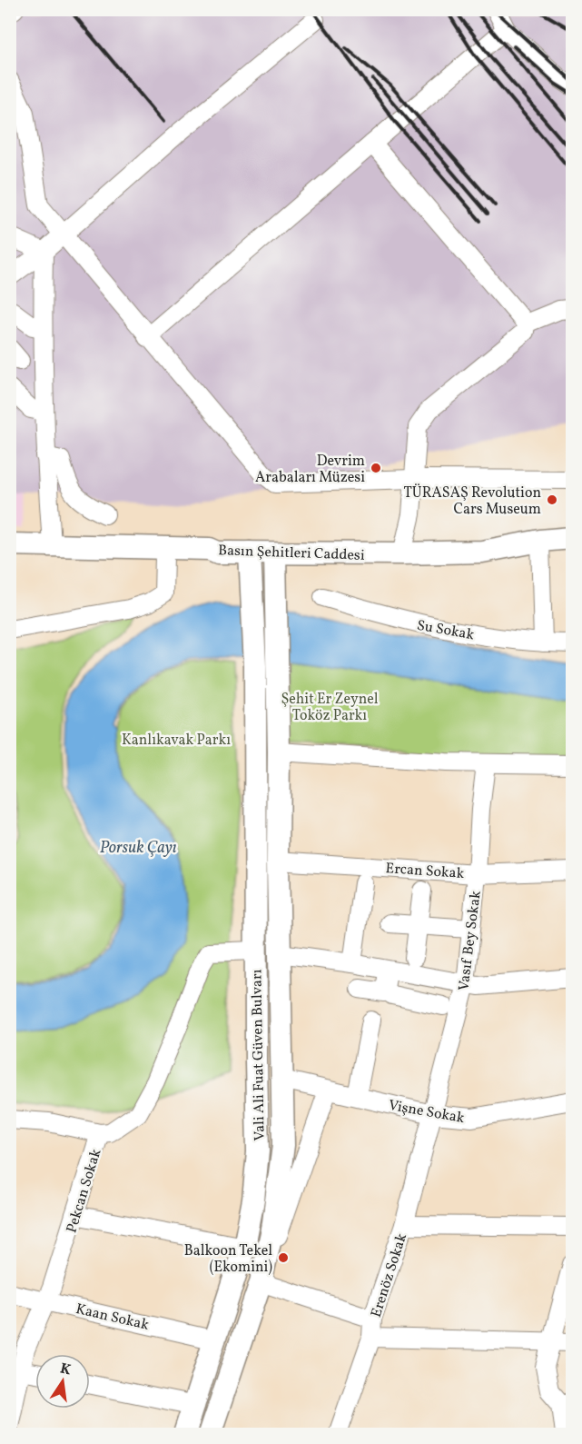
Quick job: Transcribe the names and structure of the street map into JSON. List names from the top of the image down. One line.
{"streets":{"main road":["Basın Şehitleri Caddesi","Vali Ali Fuat Güven Bulvarı"],"street":["Su Sokak","Ercan Sokak","Vasıf Bey Sokak","Vişne Sokak","Pekcan Sokak","Erenöz Sokak","Kaan Sokak"]},"crossings":[["Basın Şehitleri Caddesi","Vali Ali Fuat Güven Bulvarı"],["Ercan Sokak","Vasıf Bey Sokak"],["Ercan Sokak","Vali Ali Fuat Güven Bulvarı"],["Vasıf Bey Sokak","Vişne Sokak"],["Vasıf Bey Sokak","Erenöz Sokak"],["Vali Ali Fuat Güven Bulvarı","Vişne Sokak"],["Vali Ali Fuat Güven Bulvarı","Pekcan Sokak"],["Vali Ali Fuat Güven Bulvarı","Kaan Sokak"],["Vişne Sokak","Erenöz Sokak"],["Pekcan Sokak","Kaan Sokak"]],"water":["Porsuk Çayı"],"parks":["Şehit Er Zeynel Toköz Parkı","Kanlıkavak Parkı"],"places":["Devrim Arabaları Müzesi","TÜRASAŞ Revolution Cars Museum","Balkoon Tekel (Ekomini)"],"north":"top"}
